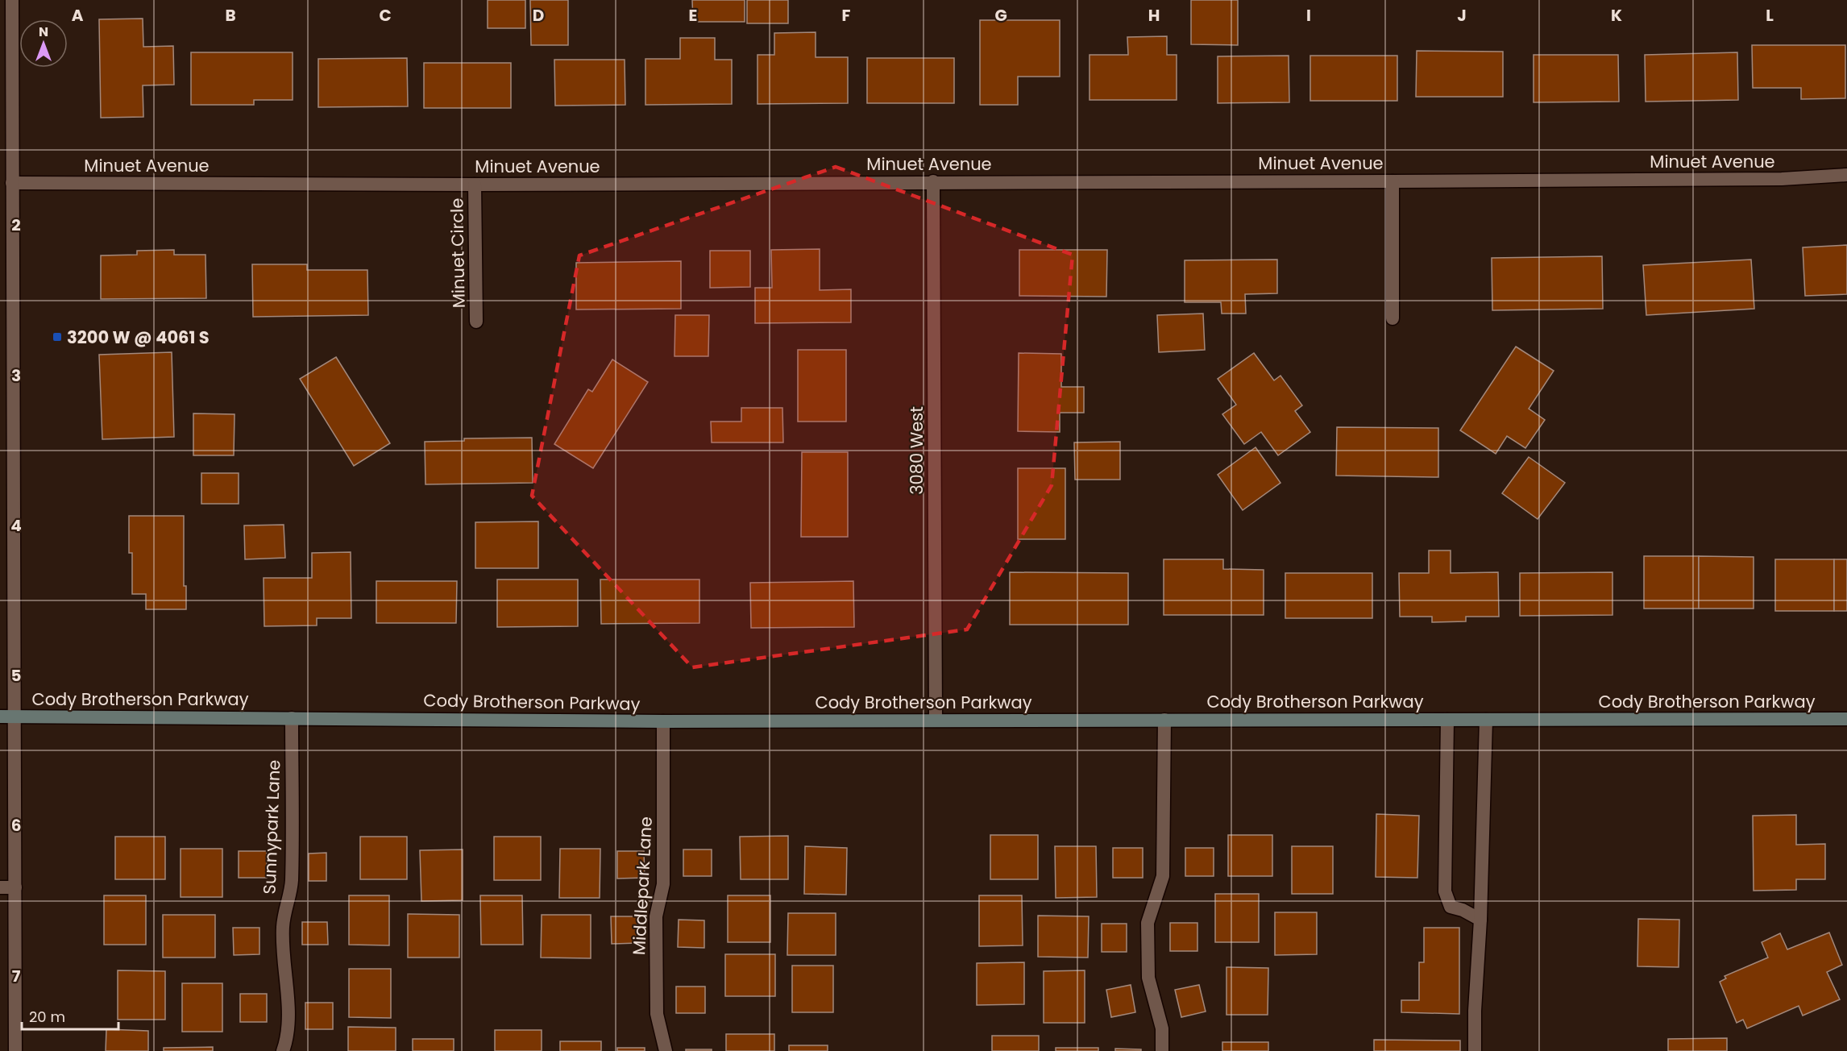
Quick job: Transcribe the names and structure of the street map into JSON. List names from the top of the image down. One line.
{"streets":{"main road":["Cody Brotherson Parkway"],"street":["Minuet Avenue","Minuet Circle","3080 West","Sunnypark Lane","Middlepark Lane"]},"crossings":[["Minuet Avenue","Minuet Circle"],["Minuet Avenue","3080 West"],["3080 West","Cody Brotherson Parkway"],["Cody Brotherson Parkway","Sunnypark Lane"],["Cody Brotherson Parkway","Middlepark Lane"]],"places":{"transit":["3200 W @ 4061 S"]},"scale_bar":"20 m","north":"top","grid":{"columns":["A","B","C","D","E","F","G","H","I","J","K","L"],"rows":["2","3","4","5","6","7"]}}
